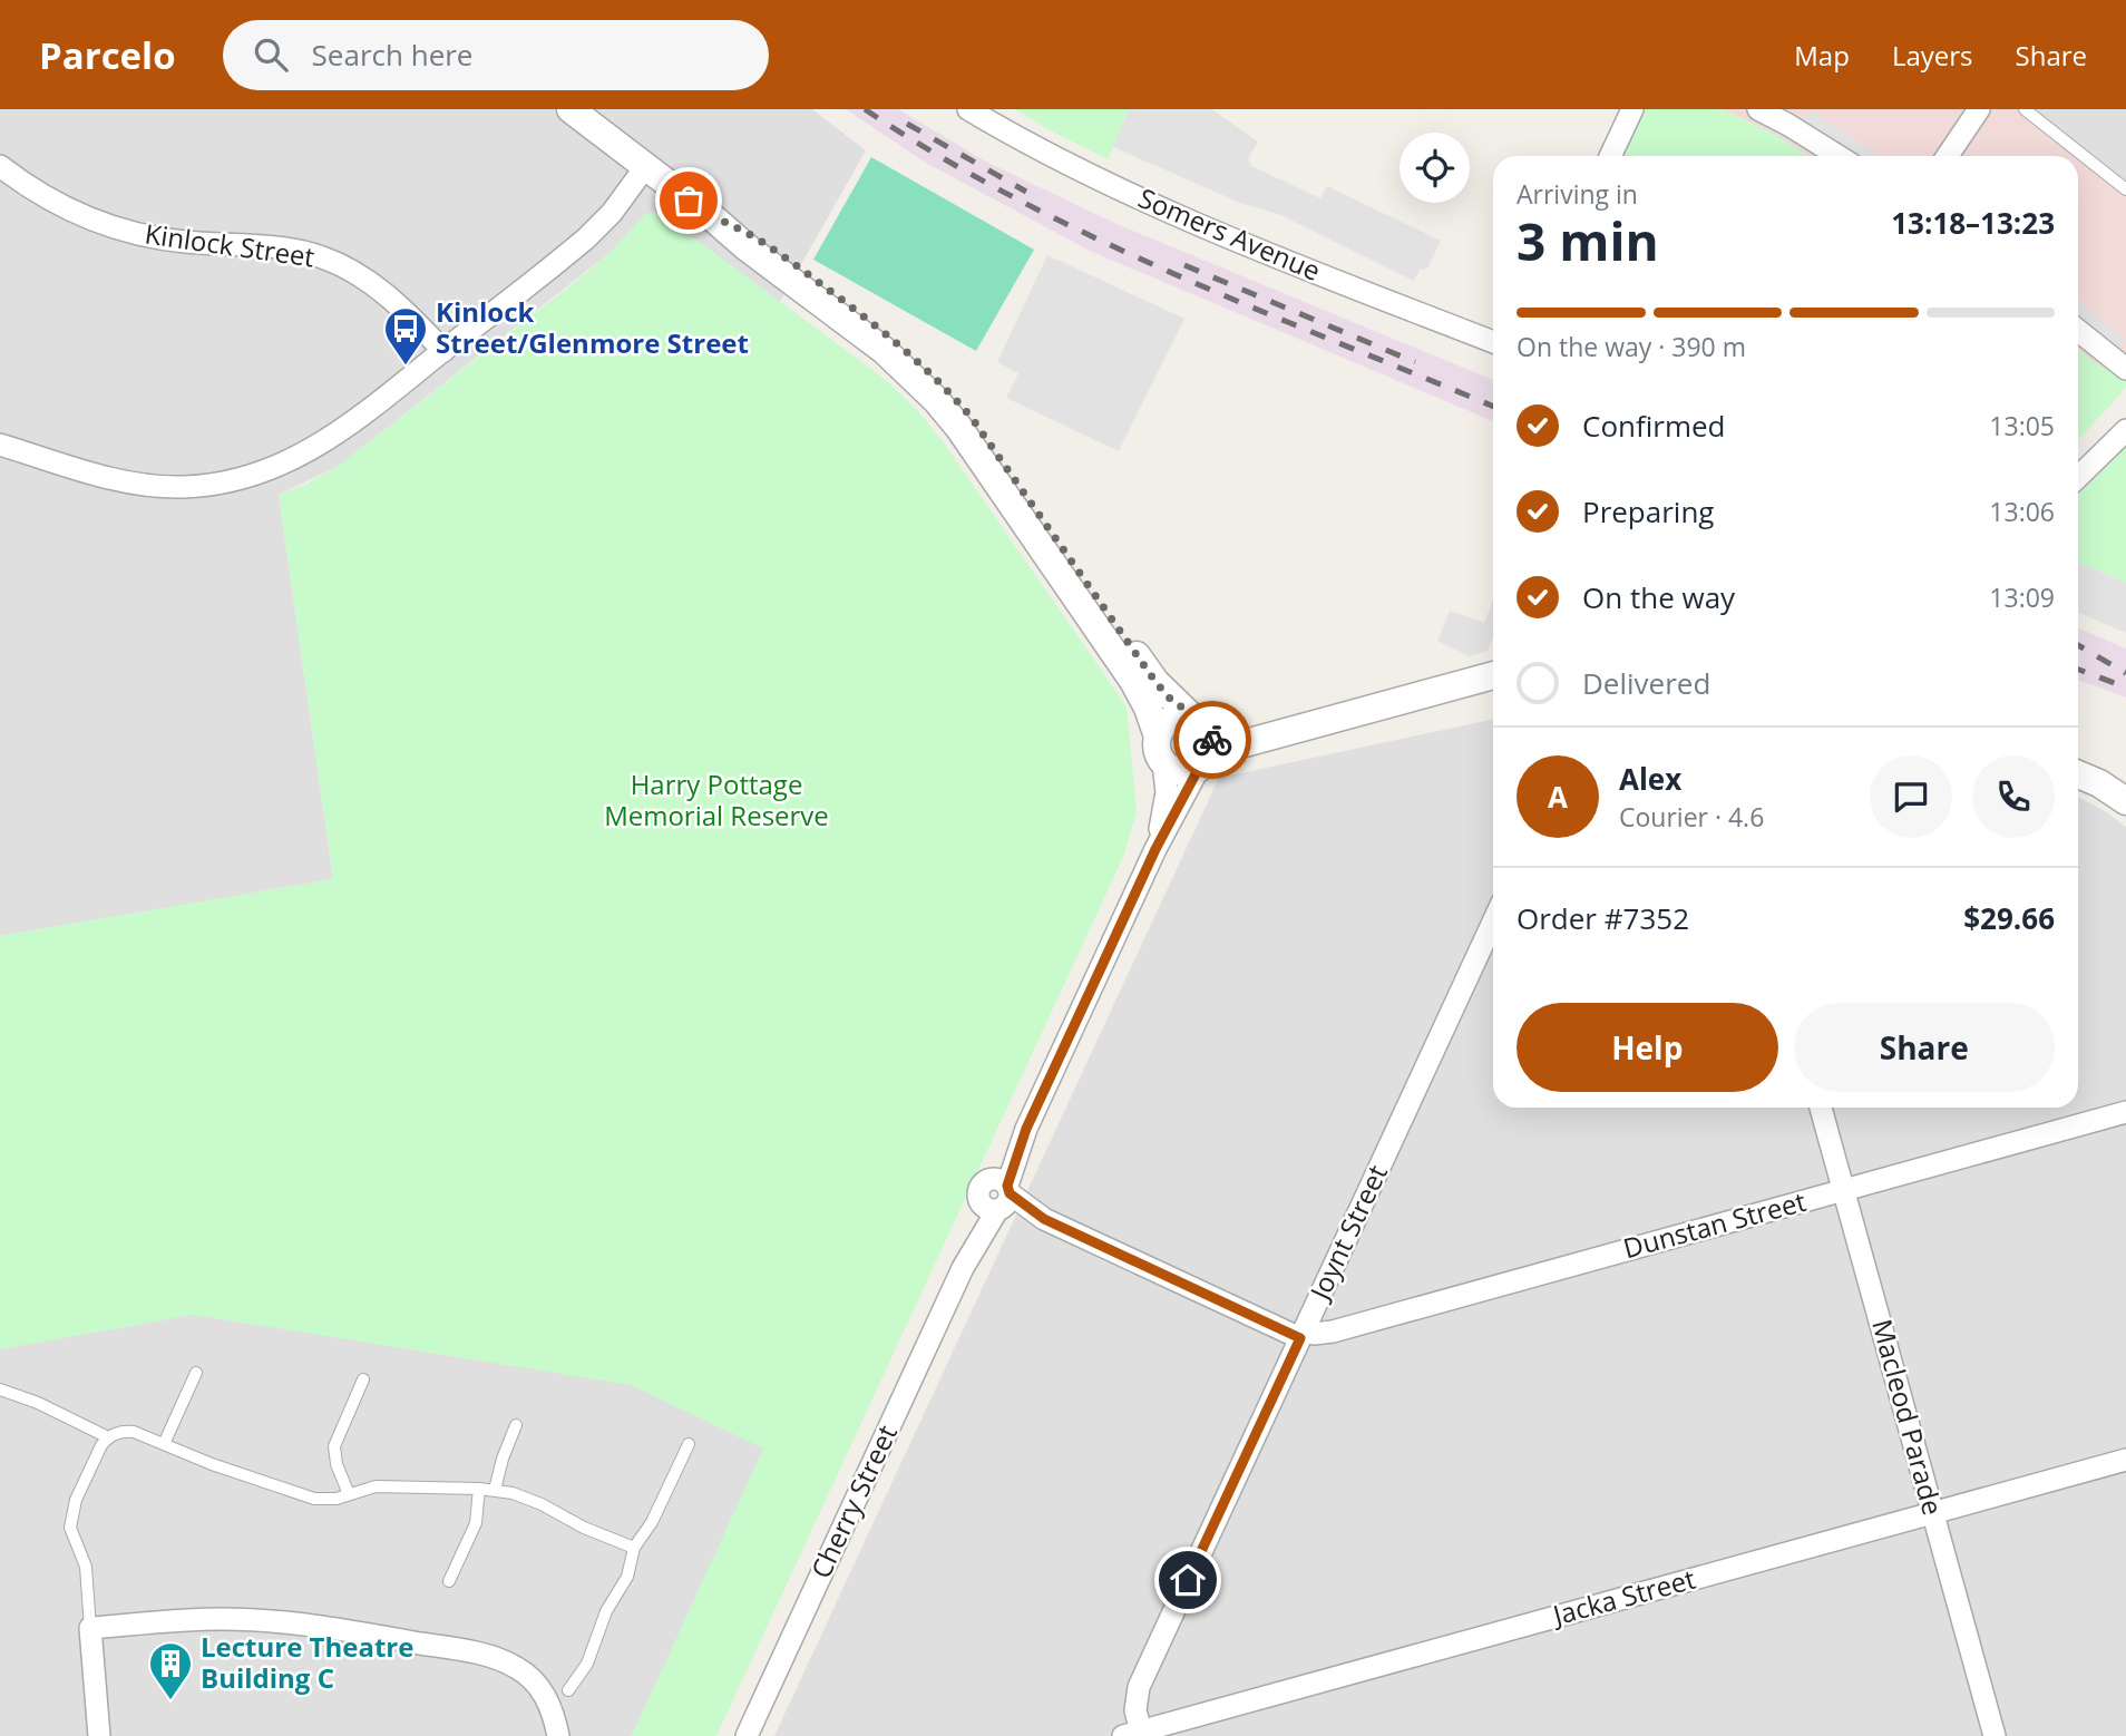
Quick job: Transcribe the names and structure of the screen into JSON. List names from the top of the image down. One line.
{"streets":{"street":["Somers Avenue","Kinlock Street","Dunstan Street","Joynt Street","Macleod Parade","Cherry Street","Jacka Street"]},"crossings":[["Dunstan Street","Joynt Street"],["Dunstan Street","Macleod Parade"],["Dunstan Street","Cherry Street"],["Joynt Street","Jacka Street"],["Macleod Parade","Jacka Street"]],"parks":["Harry Pottage Memorial Reserve"],"places":{"bus stop":["Kinlock Street/Glenmore Street"],"building":["Lecture Theatre Building C"]},"page":{"header":"Parcelo","search":"Search here","nav":["Map","Layers","Share"],"heading":["3 min","Arriving in","13:18–13:23"],"panel":["Alex","Courier · 4.6","Order #7352","$29.66"],"bar":"On the way · 390 m","list":[["Confirmed","13:05"],["Preparing","13:06"],["On the way","13:09"],"Delivered"],"round":"A","buttons":["Help","Share"]}}
